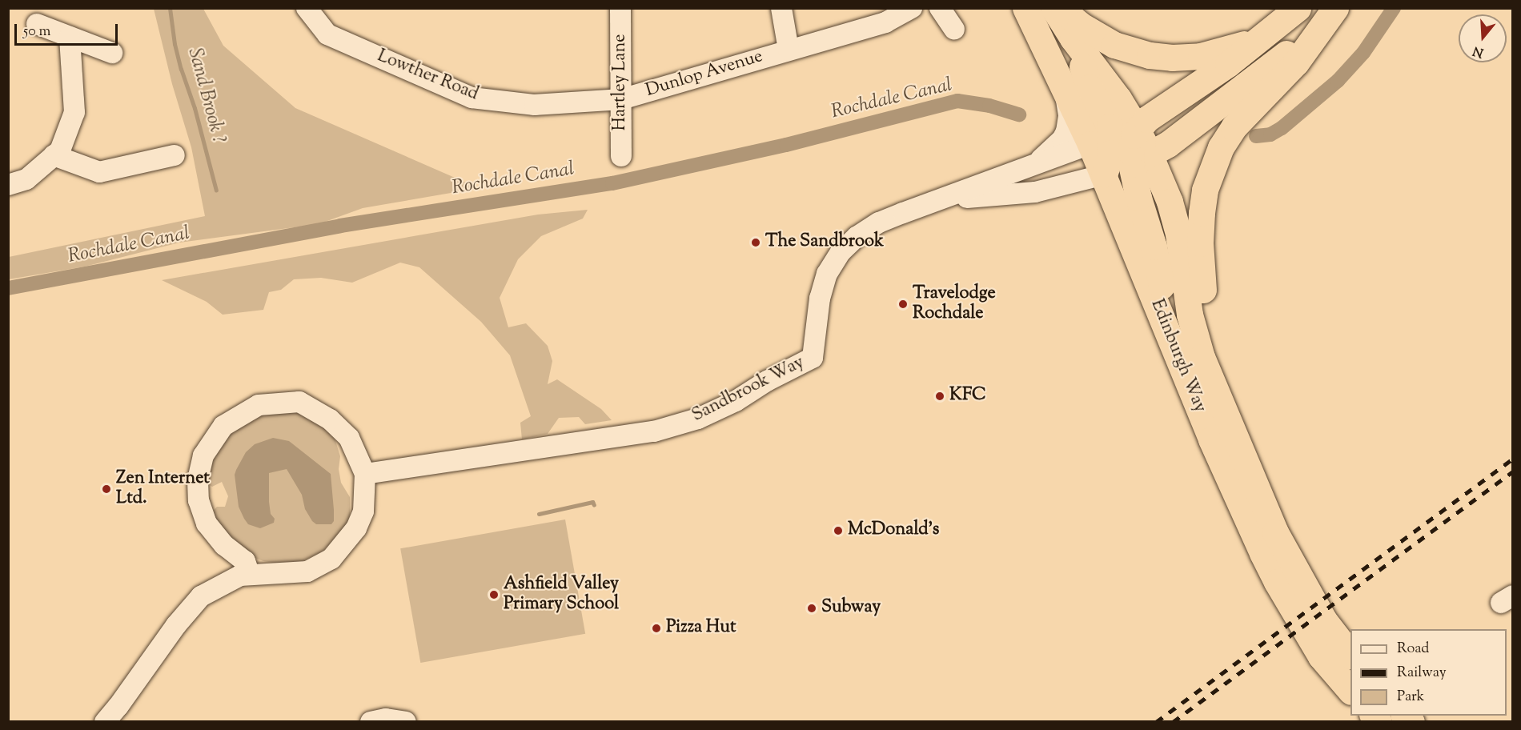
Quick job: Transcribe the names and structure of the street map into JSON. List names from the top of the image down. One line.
{"streets":{"highway":["Edinburgh Way"],"street":["Dunlop Avenue","Lowther Road","Hartley Lane","Sandbrook Way"]},"crossings":[["Dunlop Avenue","Lowther Road"],["Dunlop Avenue","Hartley Lane"],["Lowther Road","Hartley Lane"],["Edinburgh Way","Sandbrook Way"]],"water":["Sand Brook ?","Rochdale Canal"],"places":["The Sandbrook","Travelodge Rochdale","KFC","Zen Internet Ltd.","McDonald's","Ashfield Valley Primary School","Subway","Pizza Hut"],"legend":["Road","Railway","Park"],"scale_bar":"50 m","north":"bottom"}
